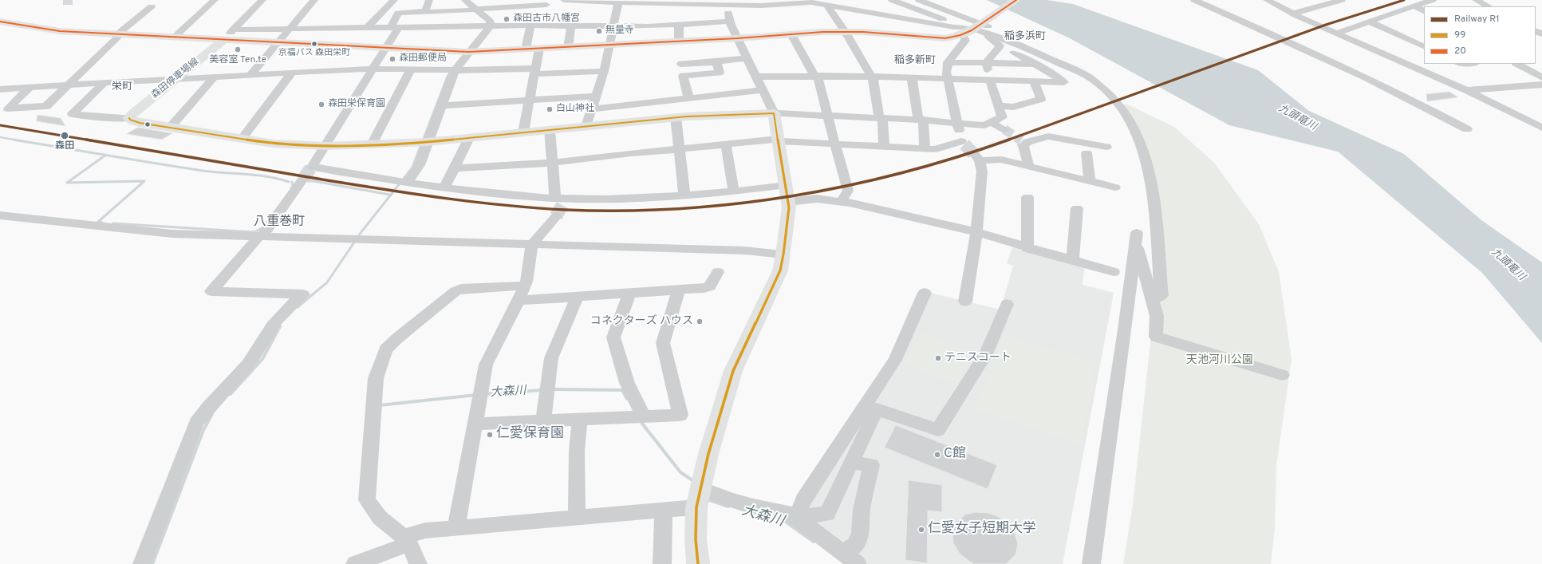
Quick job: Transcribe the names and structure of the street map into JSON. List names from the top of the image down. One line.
{"streets":{"main road":["森田停車場線"]},"districts":["稲多浜町","稲多新町","栄町","八重巻町"],"water":["九頭竜川","大森川"],"parks":["天池河川公園"],"places":["森田古市八幡宮","無量寺","京福バス 森田栄町","美容室 Ten.te","森田郵便局","森田栄保育園","白山神社","森田","コネクターズ ハウス","テニスコート","仁愛保育園","C館","仁愛女子短期大学"],"lines":["rail line R1","transit line 20","transit line 99"],"legend":["Railway R1","99","20"]}
